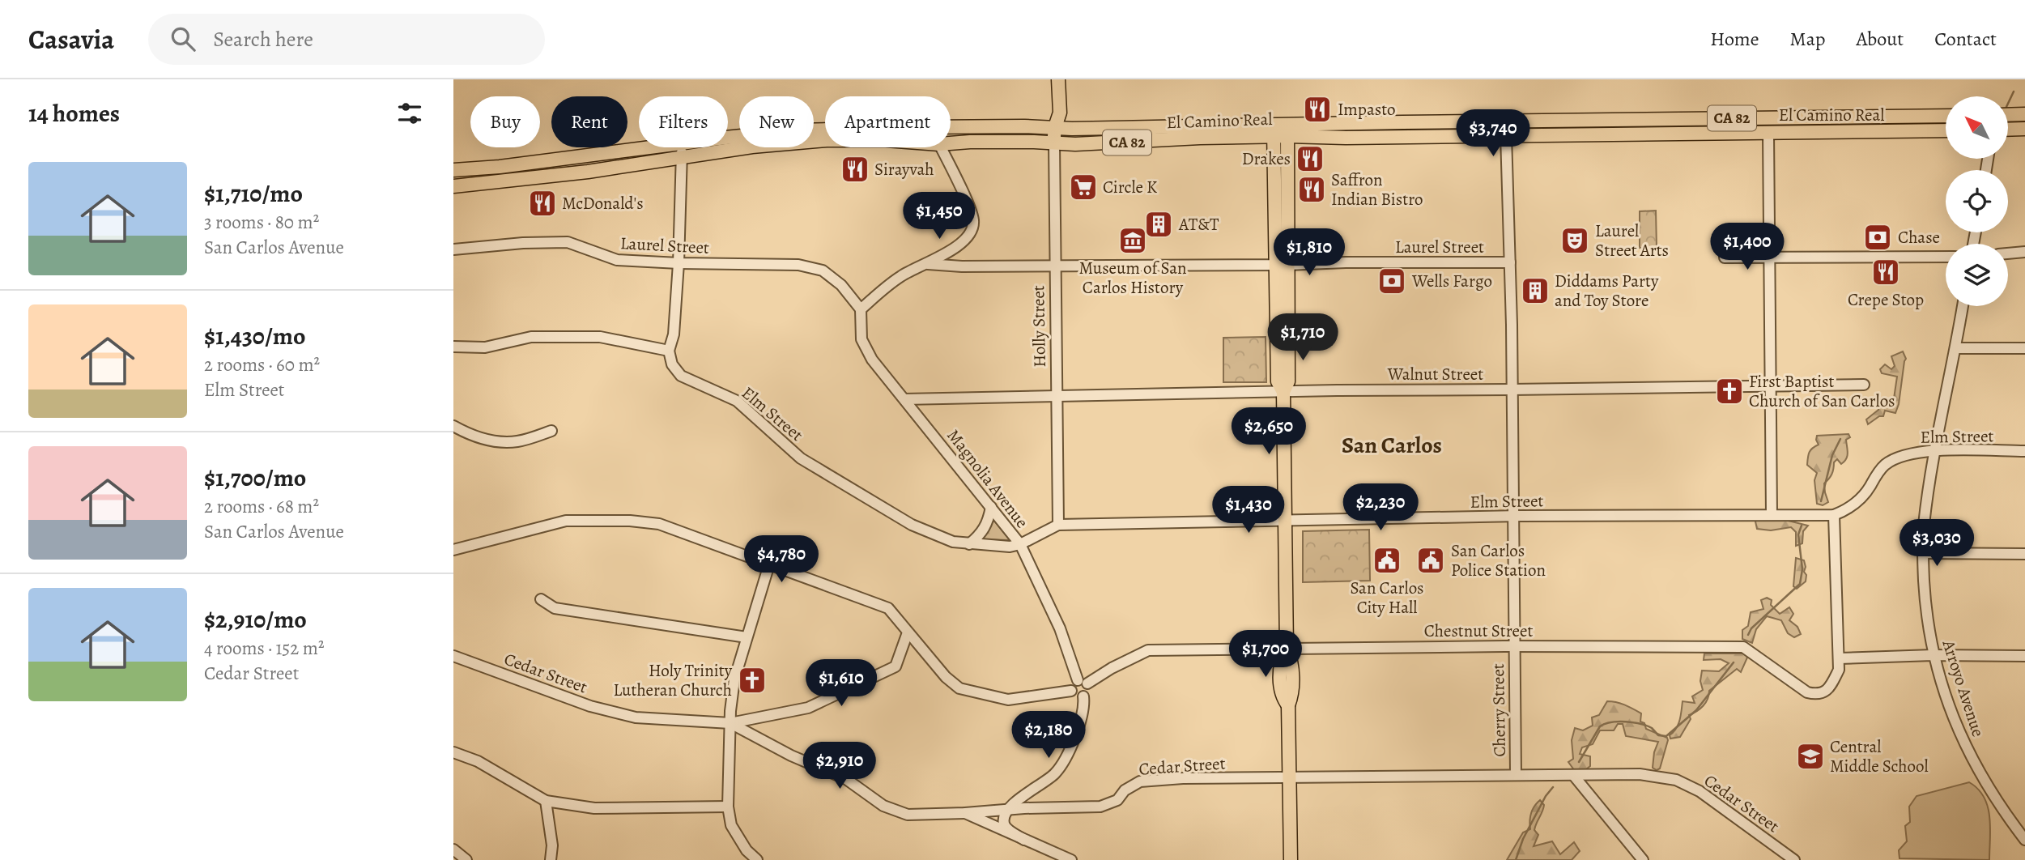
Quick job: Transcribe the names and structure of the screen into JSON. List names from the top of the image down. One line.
{"streets":{"main road":["El Camino Real","CA 82","Holly Street"],"street":["Laurel Street","Walnut Street","Elm Street","Magnolia Avenue","Chestnut Street","Cedar Street","Arroyo Avenue","Cherry Street"]},"crossings":[["El Camino Real","Holly Street"],["El Camino Real","Cherry Street"],["Laurel Street","Holly Street"],["Laurel Street","Magnolia Avenue"],["Laurel Street","Cherry Street"],["Holly Street","Walnut Street"],["Holly Street","Elm Street"],["Walnut Street","Magnolia Avenue"],["Walnut Street","Cherry Street"],["Elm Street","Magnolia Avenue"],["Elm Street","Arroyo Avenue"],["Elm Street","Cherry Street"],["Magnolia Avenue","Chestnut Street"],["Chestnut Street","Cherry Street"],["Cedar Street","Cherry Street"]],"districts":["San Carlos"],"places":{"restaurant":["Impasto","Drakes","Sirayvah","Saffron Indian Bistro","McDonald's","Crepe Stop"],"supermarket":["Circle K"],"building":["AT&T","Diddams Party and Toy Store"],"bank":["Chase","Wells Fargo"],"museum":["Museum of San Carlos History"],"theatre":["Laurel Street Arts"],"church":["First Baptist Church of San Carlos","Holy Trinity Lutheran Church"],"public building":["San Carlos City Hall","San Carlos Police Station"],"school or university":["Central Middle School"]},"north":"top left","page":{"header":"Casavia","search":"Search here","nav":["Home","Map","About","Contact"],"heading":"14 homes","chip":["Buy","Rent","Filters","New","Apartment"],"price":["$3,740","$1,450","$1,400","$1,810","$1,710","$2,650","$2,230","$1,430","$3,030","$4,780","$1,700","$1,610","$2,180","$2,910"],"list":[{"name":"$1,710/mo","note":"3 rooms · 80 m² · San Carlos Avenue"},{"name":"$1,430/mo","note":"2 rooms · 60 m² · Elm Street"},{"name":"$1,700/mo","note":"2 rooms · 68 m² · San Carlos Avenue"},{"name":"$2,910/mo","note":"4 rooms · 152 m² · Cedar Street"}]}}
